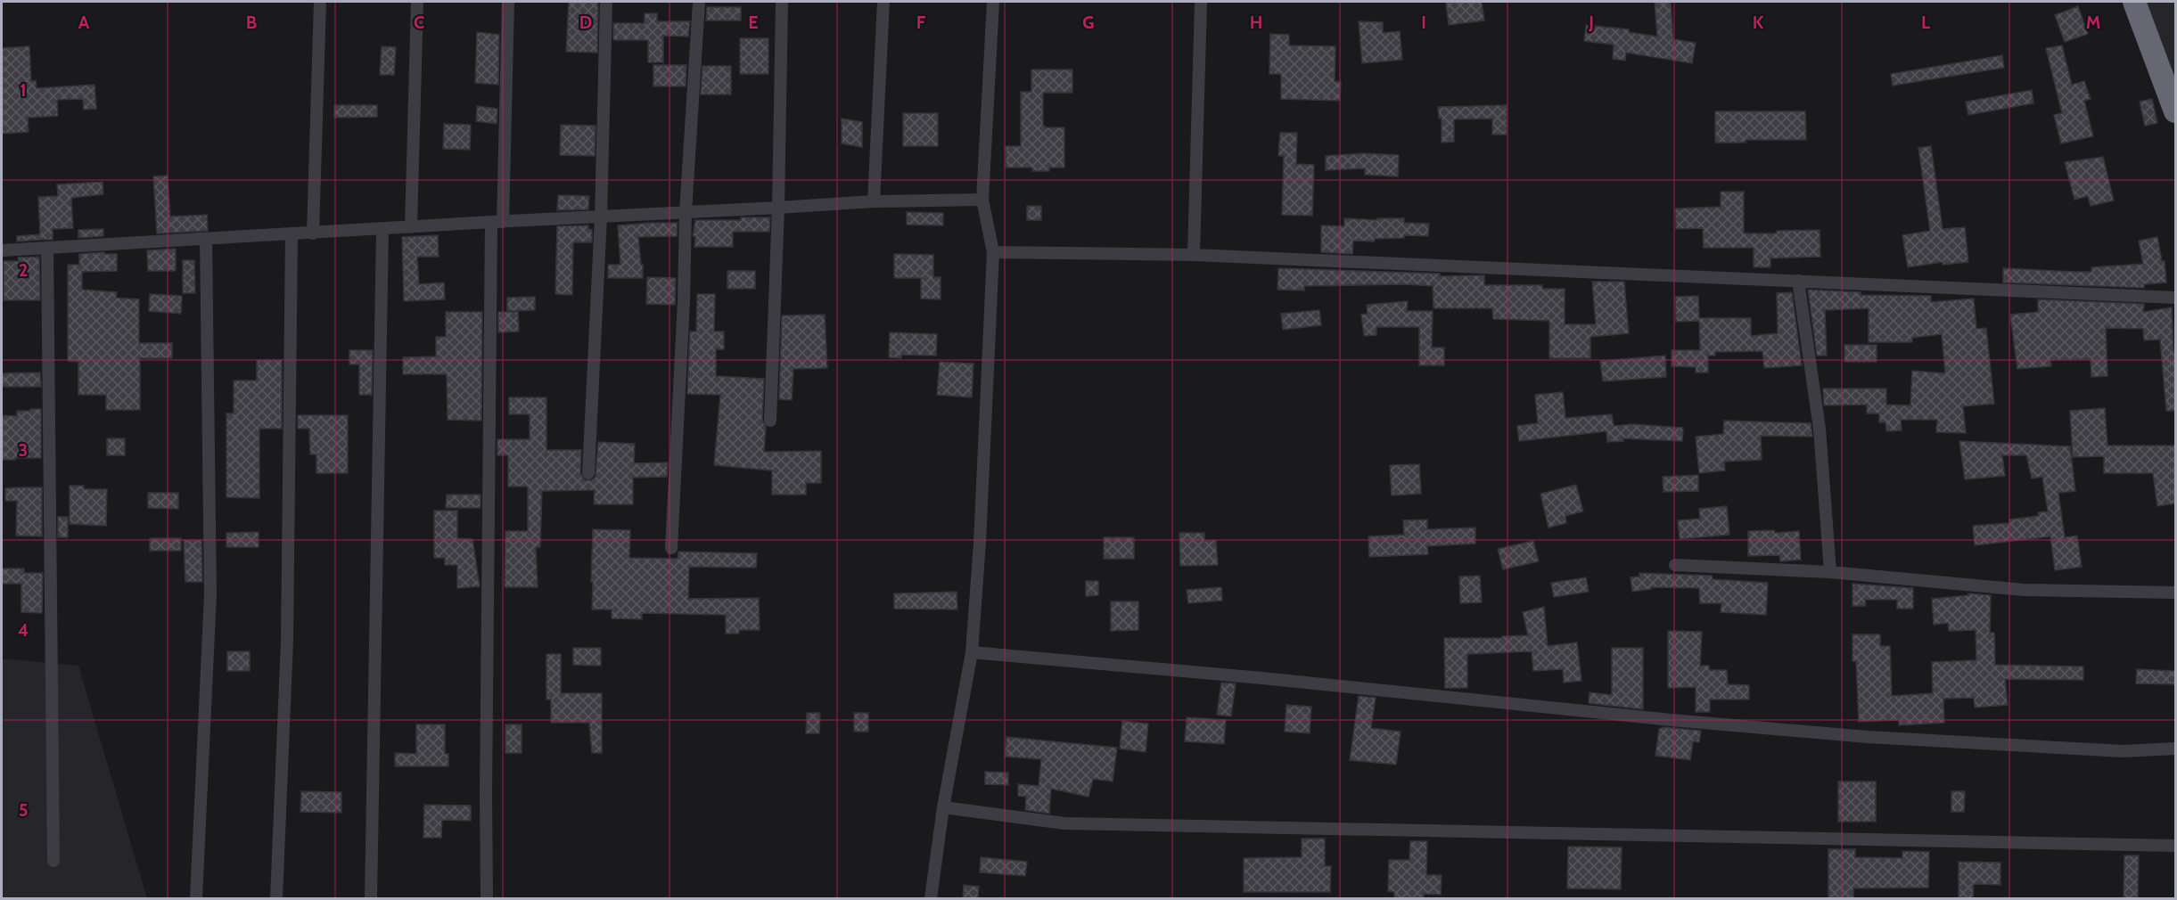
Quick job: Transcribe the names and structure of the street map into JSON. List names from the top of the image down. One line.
{"grid":{"columns":["A","B","C","D","E","F","G","H","I","J","K","L","M"],"rows":["1","2","3","4","5"]}}
